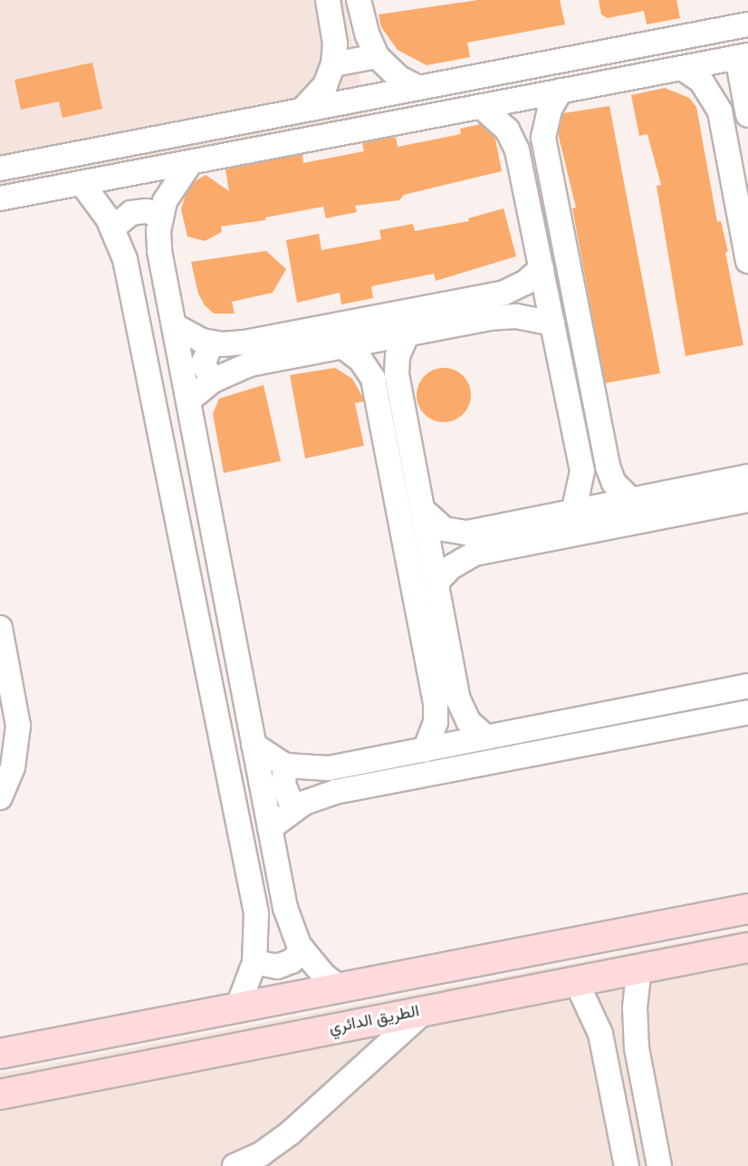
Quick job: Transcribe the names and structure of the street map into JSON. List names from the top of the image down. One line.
{"streets":{"main road":["الطريق الدائري"]}}
